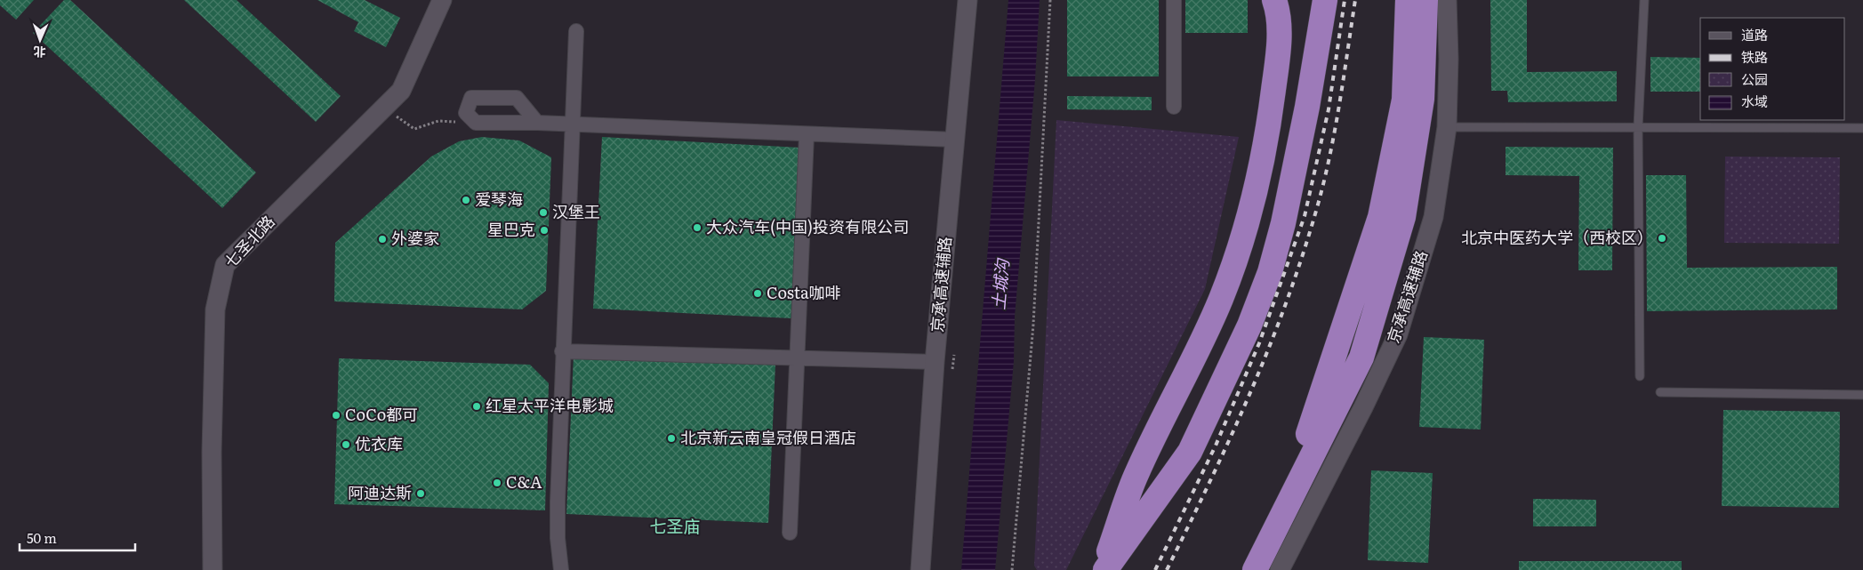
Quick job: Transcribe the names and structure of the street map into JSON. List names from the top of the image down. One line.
{"streets":{"street":["七圣北路","京承高速辅路"]},"districts":["七圣庙"],"water":["土城沟"],"places":["爱琴海","汉堡王","大众汽车(中国)投资有限公司","星巴克","北京中医药大学（西校区）","外婆家","Costa咖啡","红星太平洋电影城","CoCo都可","北京新云南皇冠假日酒店","优衣库","C&A","阿迪达斯"],"legend":["道路","铁路","公园","水域"],"scale_bar":"50 m","north":"bottom"}
